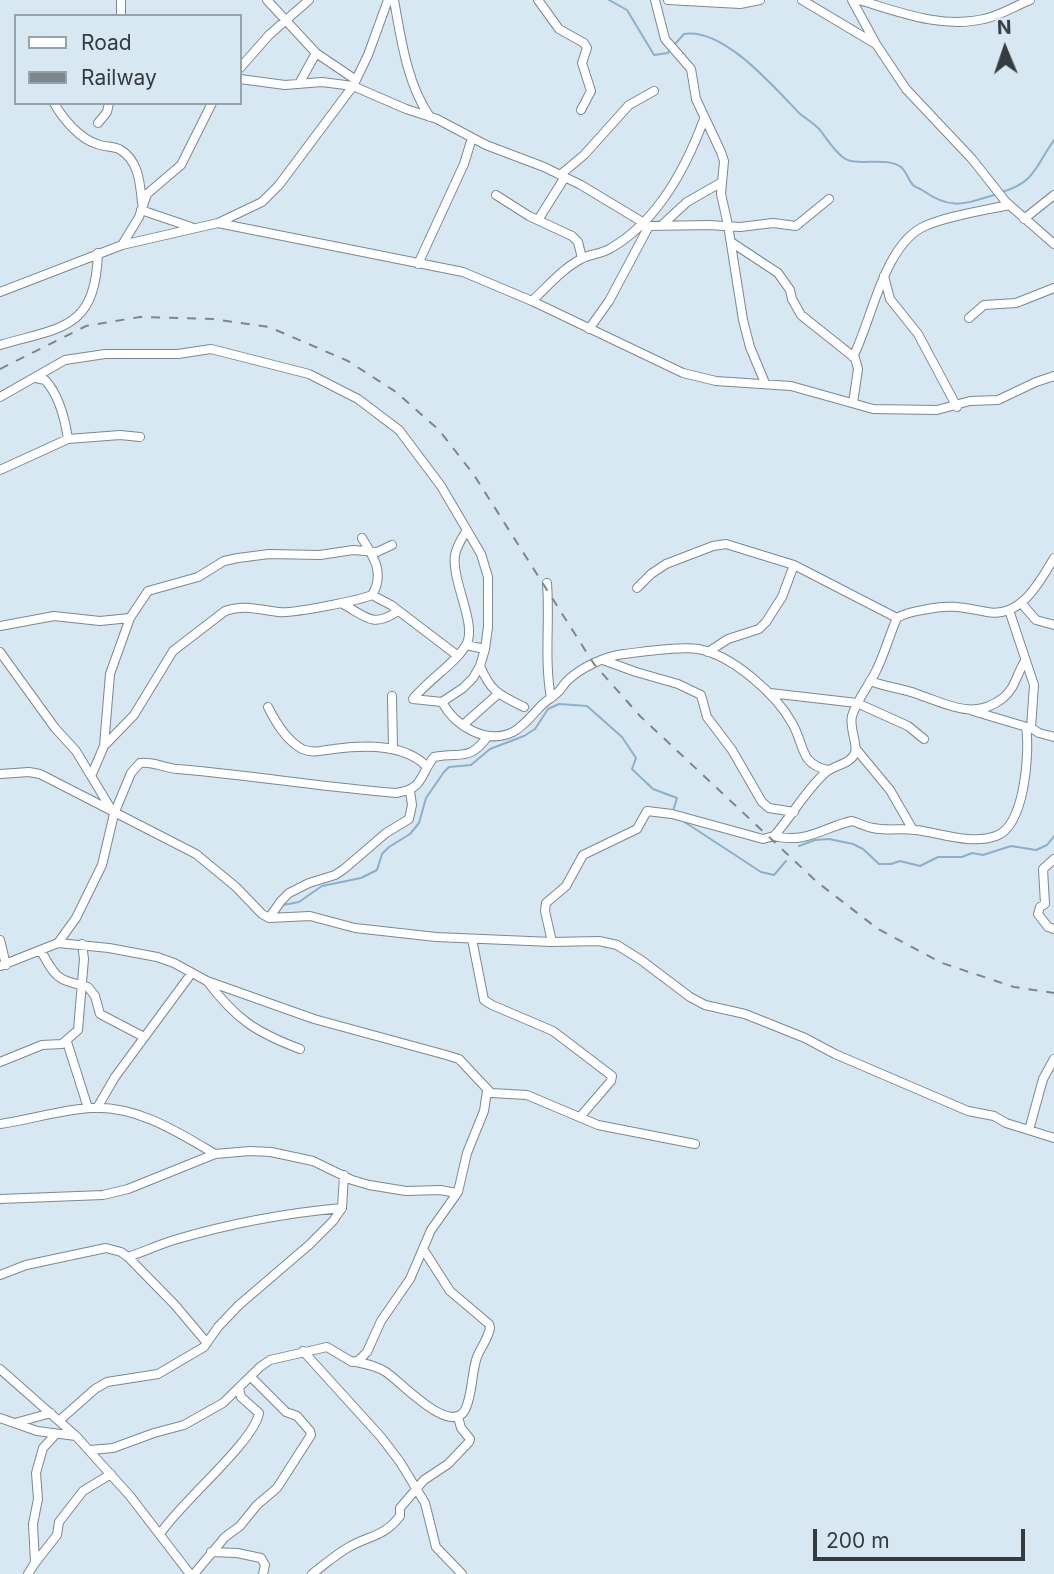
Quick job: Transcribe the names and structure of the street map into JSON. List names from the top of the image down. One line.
{"legend":["Road","Railway"],"scale_bar":"200 m","north":"top"}
